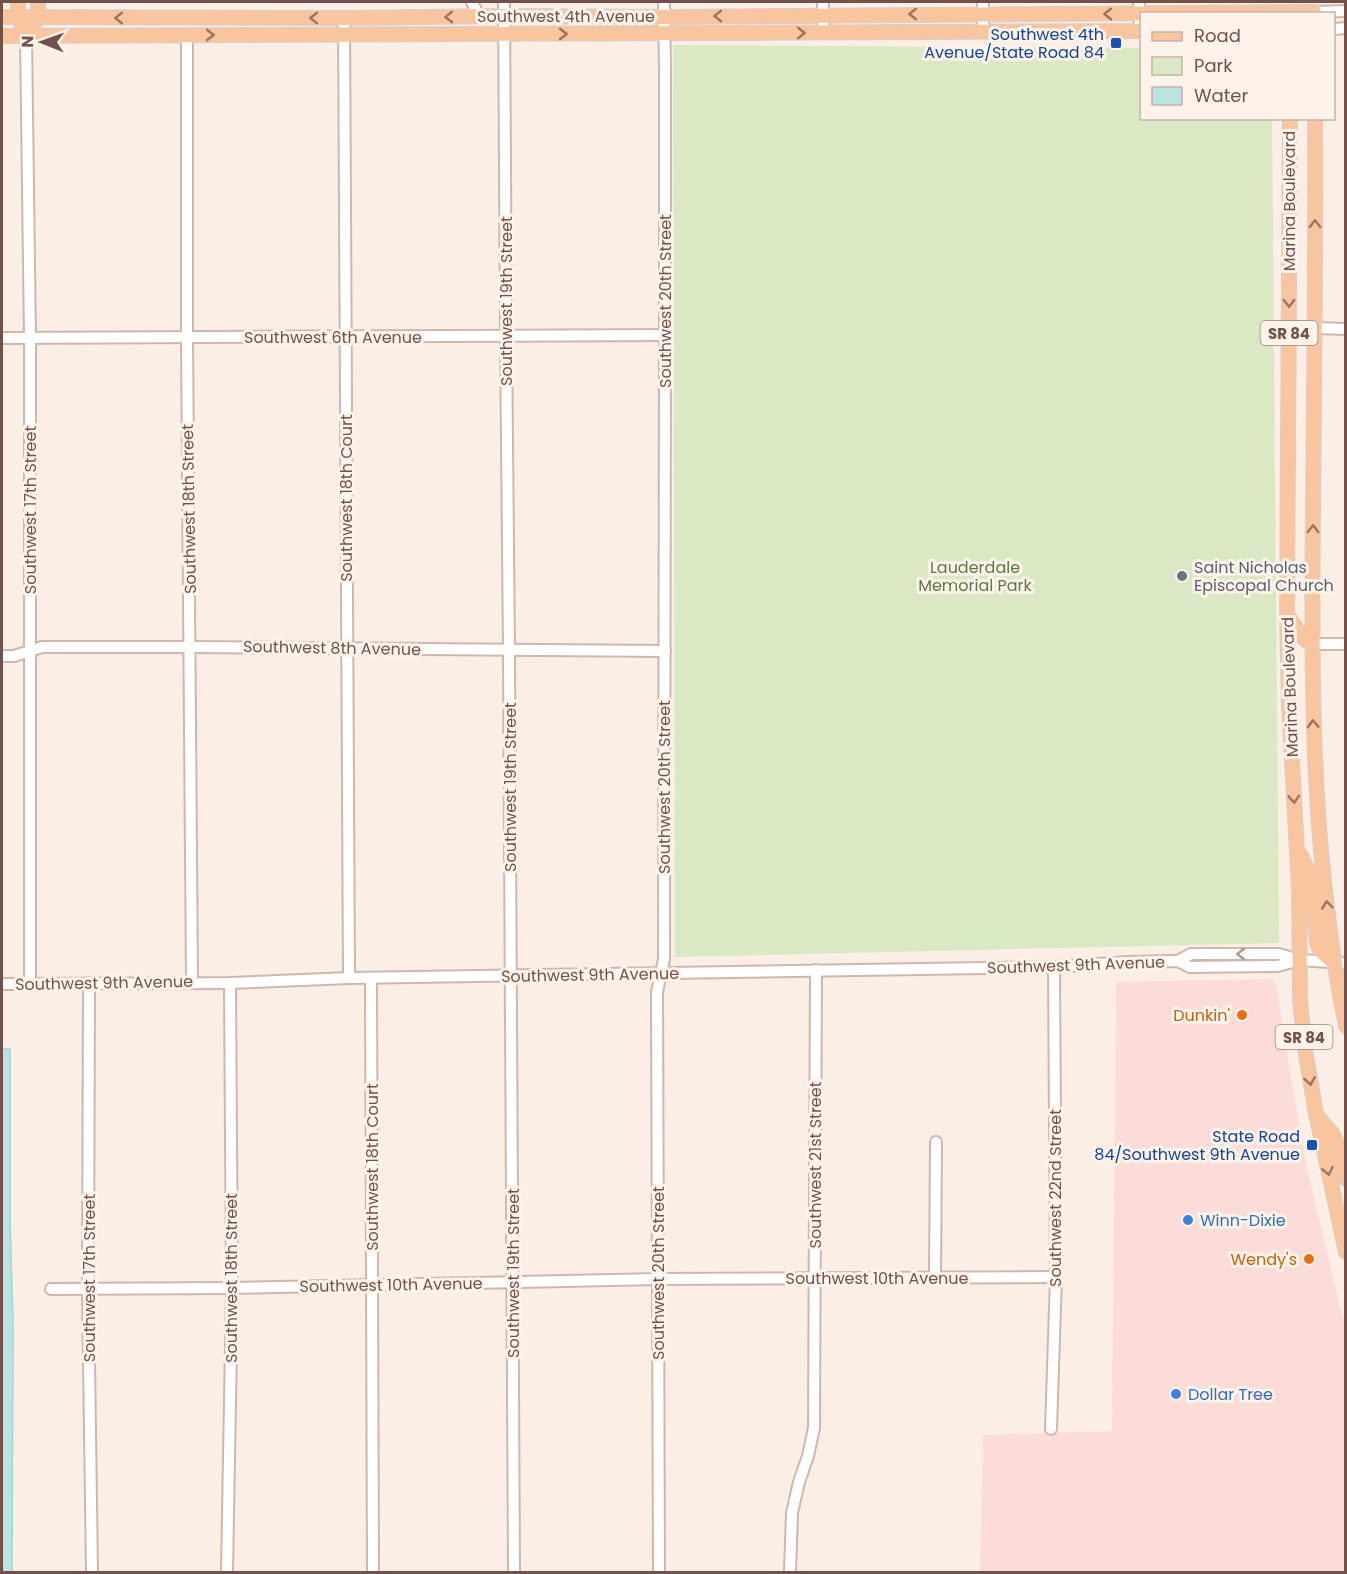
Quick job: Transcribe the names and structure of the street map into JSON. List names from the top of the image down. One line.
{"streets":{"main road":["Southwest 4th Avenue","Marina Boulevard","SR 84","Southwest 17th Street"],"street":["Southwest 19th Street","Southwest 20th Street","Southwest 6th Avenue","Southwest 18th Court","Southwest 18th Street","Southwest 8th Avenue","Southwest 9th Avenue","Southwest 21st Street","Southwest 22nd Street","Southwest 10th Avenue"]},"crossings":[["Southwest 4th Avenue","Southwest 19th Street"],["Southwest 4th Avenue","Southwest 20th Street"],["Southwest 4th Avenue","Southwest 18th Court"],["Southwest 4th Avenue","Southwest 18th Street"],["Southwest 4th Avenue","Southwest 17th Street"],["Marina Boulevard","Southwest 9th Avenue"],["Southwest 19th Street","Southwest 6th Avenue"],["Southwest 19th Street","Southwest 8th Avenue"],["Southwest 19th Street","Southwest 9th Avenue"],["Southwest 19th Street","Southwest 10th Avenue"],["Southwest 20th Street","Southwest 6th Avenue"],["Southwest 20th Street","Southwest 8th Avenue"],["Southwest 20th Street","Southwest 9th Avenue"],["Southwest 20th Street","Southwest 10th Avenue"],["Southwest 6th Avenue","Southwest 18th Court"],["Southwest 6th Avenue","Southwest 18th Street"],["Southwest 6th Avenue","Southwest 17th Street"],["Southwest 18th Court","Southwest 8th Avenue"],["Southwest 18th Court","Southwest 9th Avenue"],["Southwest 18th Court","Southwest 10th Avenue"],["Southwest 18th Street","Southwest 8th Avenue"],["Southwest 18th Street","Southwest 9th Avenue"],["Southwest 18th Street","Southwest 10th Avenue"],["Southwest 17th Street","Southwest 8th Avenue"],["Southwest 17th Street","Southwest 9th Avenue"],["Southwest 17th Street","Southwest 10th Avenue"],["Southwest 9th Avenue","Southwest 21st Street"],["Southwest 9th Avenue","Southwest 22nd Street"],["Southwest 21st Street","Southwest 10th Avenue"],["Southwest 22nd Street","Southwest 10th Avenue"]],"parks":["Lauderdale Memorial Park"],"places":{"transit":["Southwest 4th Avenue/State Road 84","State Road 84/Southwest 9th Avenue"],"other":["Saint Nicholas Episcopal Church","Dunkin'","Winn-Dixie","Wendy's","Dollar Tree"]},"legend":["Road","Park","Water"],"north":"left"}
